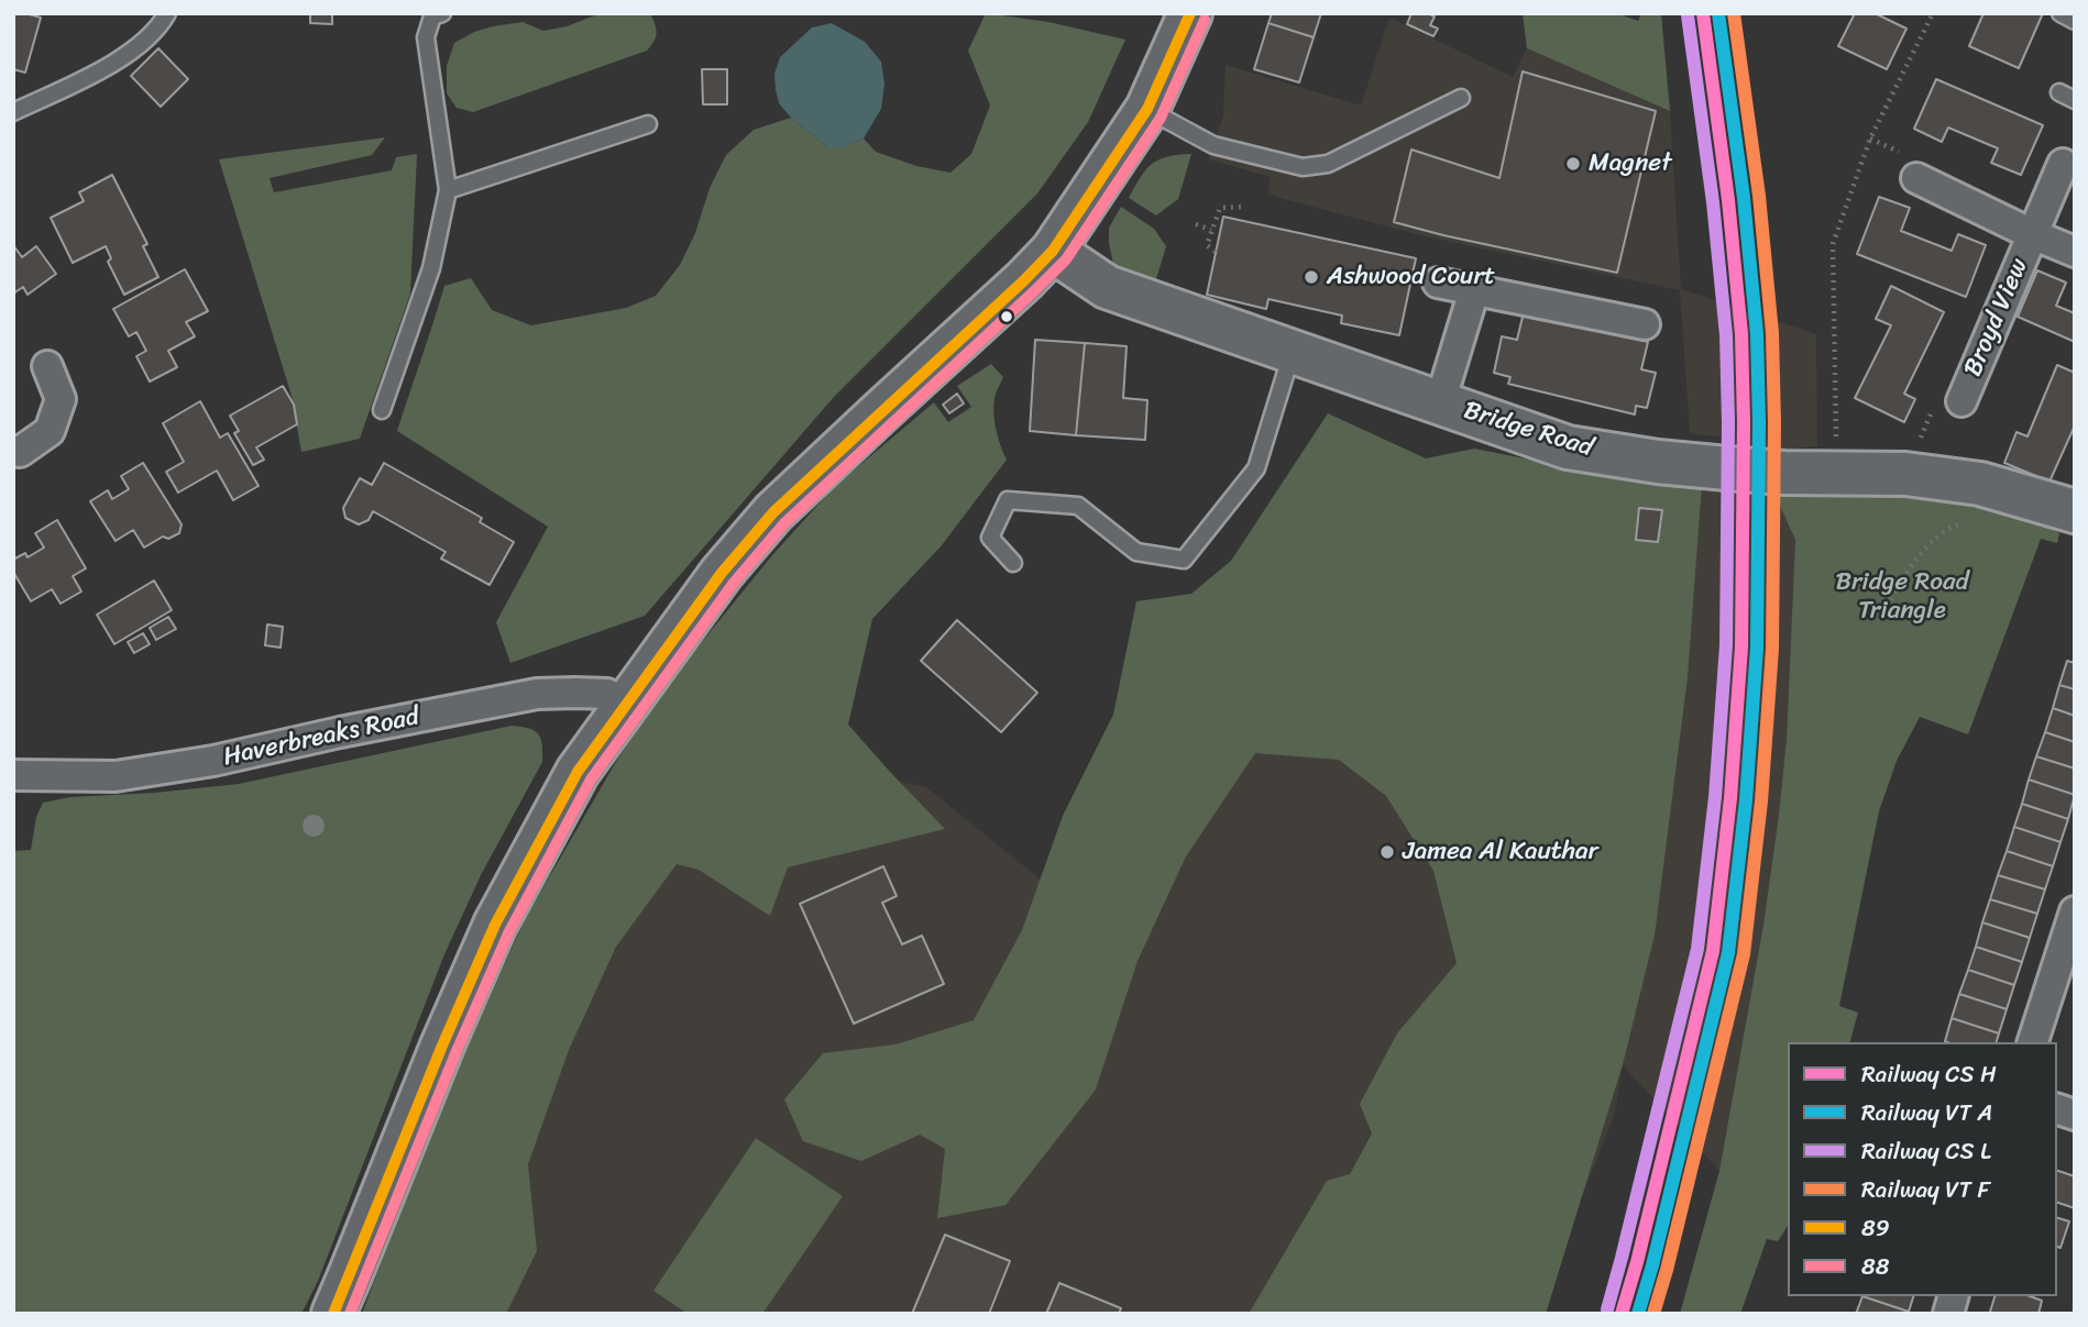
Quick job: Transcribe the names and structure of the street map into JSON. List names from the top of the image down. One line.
{"streets":{"main road":["Bridge Road"],"street":["Broyd View","Haverbreaks Road"]},"parks":["Bridge Road Triangle"],"places":["Magnet","Ashwood Court","Jamea Al Kauthar"],"lines":["transit line 89","transit line 88"],"legend":["Railway CS H","Railway VT A","Railway CS L","Railway VT F","89","88"]}
